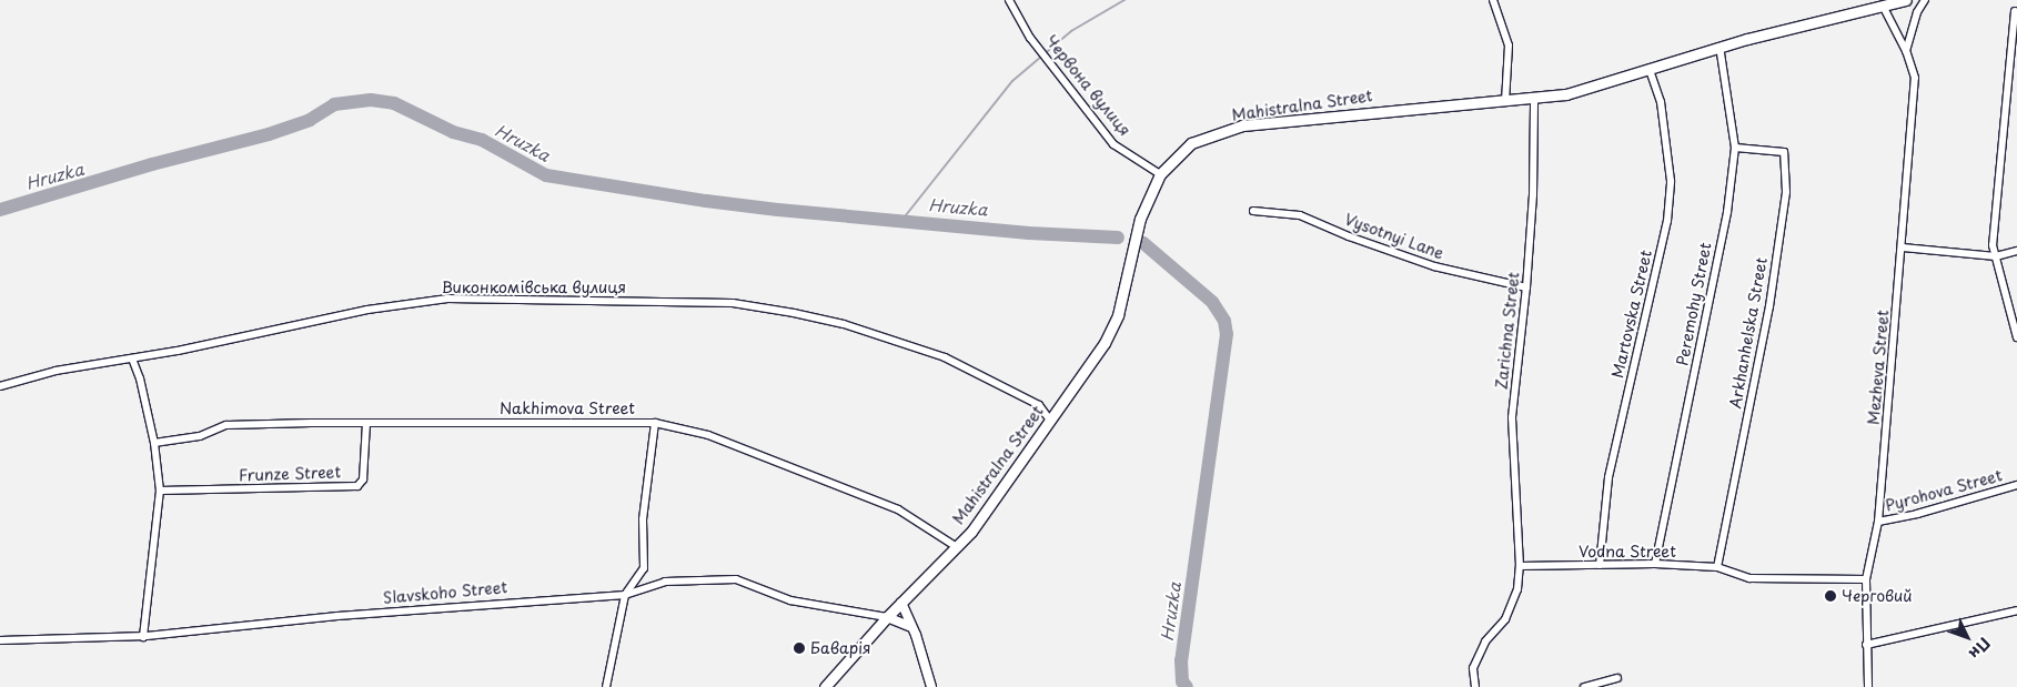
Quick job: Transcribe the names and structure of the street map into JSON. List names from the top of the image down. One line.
{"streets":{"main road":["Mahistralna Street"],"street":["Червона вулиця","Vysotnyi Lane","Виконкомівська вулиця","Peremohy Street","Martovska Street","Zarichna Street","Arkhanhelska Street","Mezheva Street","Nakhimova Street","Frunze Street","Pyrohova Street","Vodna Street","Slavskoho Street"]},"crossings":[["Червона вулиця","Mahistralna Street"],["Mahistralna Street","Виконкомівська вулиця"],["Mahistralna Street","Peremohy Street"],["Mahistralna Street","Martovska Street"],["Mahistralna Street","Zarichna Street"],["Mahistralna Street","Mezheva Street"],["Mahistralna Street","Nakhimova Street"],["Mahistralna Street","Slavskoho Street"],["Vysotnyi Lane","Zarichna Street"],["Peremohy Street","Arkhanhelska Street"],["Peremohy Street","Vodna Street"],["Martovska Street","Vodna Street"],["Zarichna Street","Vodna Street"],["Arkhanhelska Street","Vodna Street"],["Mezheva Street","Pyrohova Street"],["Mezheva Street","Vodna Street"],["Nakhimova Street","Frunze Street"]],"water":["Hruzka"],"places":["Черговий","Баварія"],"north":"bottom right"}
